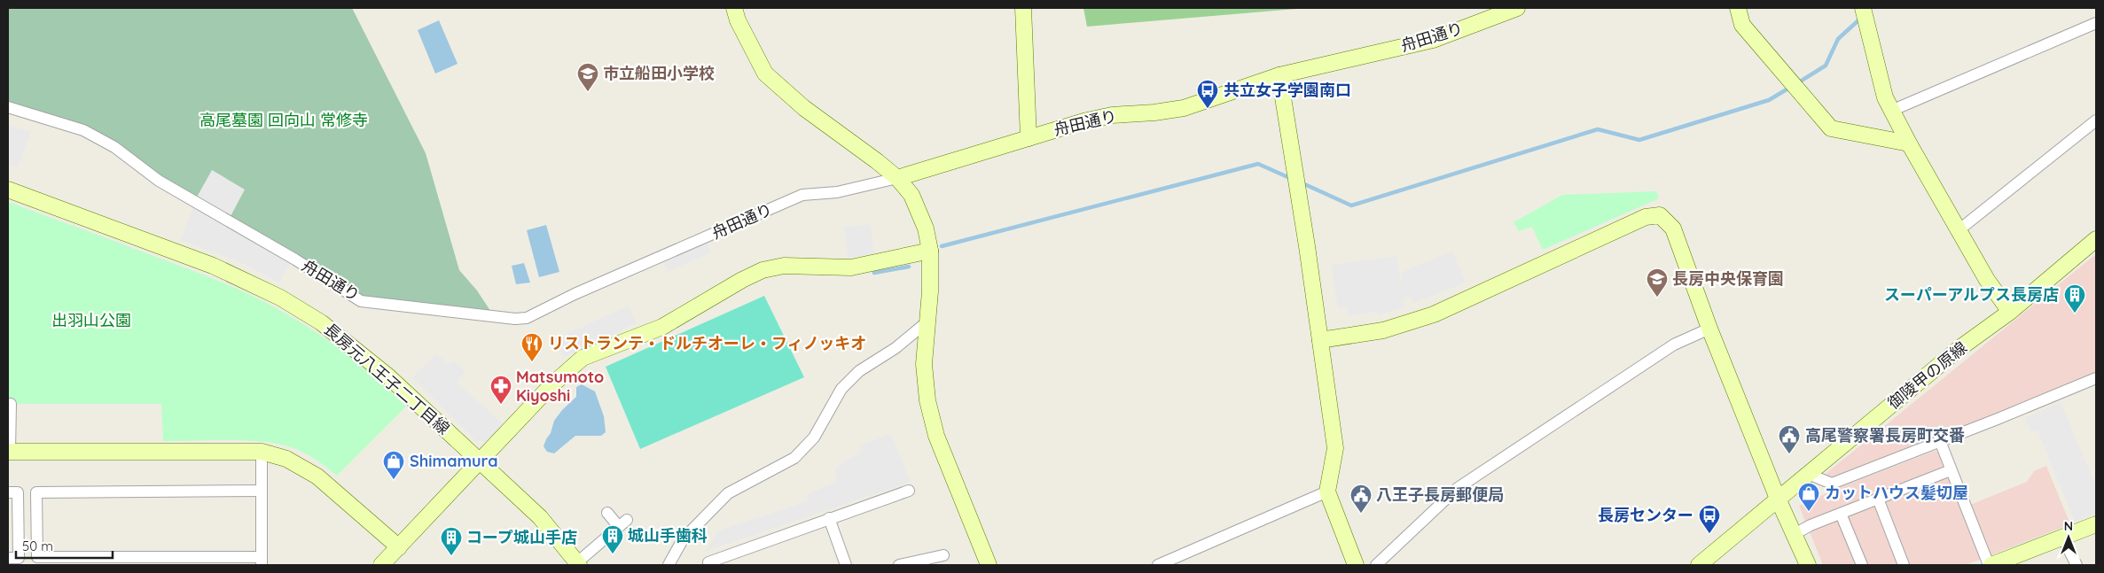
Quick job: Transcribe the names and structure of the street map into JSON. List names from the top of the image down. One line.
{"streets":{"street":["舟田通り","御陵甲の原線","長房元八王子二丁目線"]},"parks":["高尾墓園 回向山 常修寺","出羽山公園"],"places":{"school or university":["市立船田小学校","長房中央保育園"],"bus stop":["共立女子学園南口","長房センター"],"building":["スーパーアルプス長房店","城山手歯科","コープ城山手店"],"restaurant":["リストランテ・ドルチオーレ・フィノッキオ"],"pharmacy":["Matsumoto Kiyoshi"],"public building":["高尾警察署長房町交番","八王子長房郵便局"],"shop":["Shimamura","カットハウス髪切屋"]},"scale_bar":"50 m","north":"top"}
